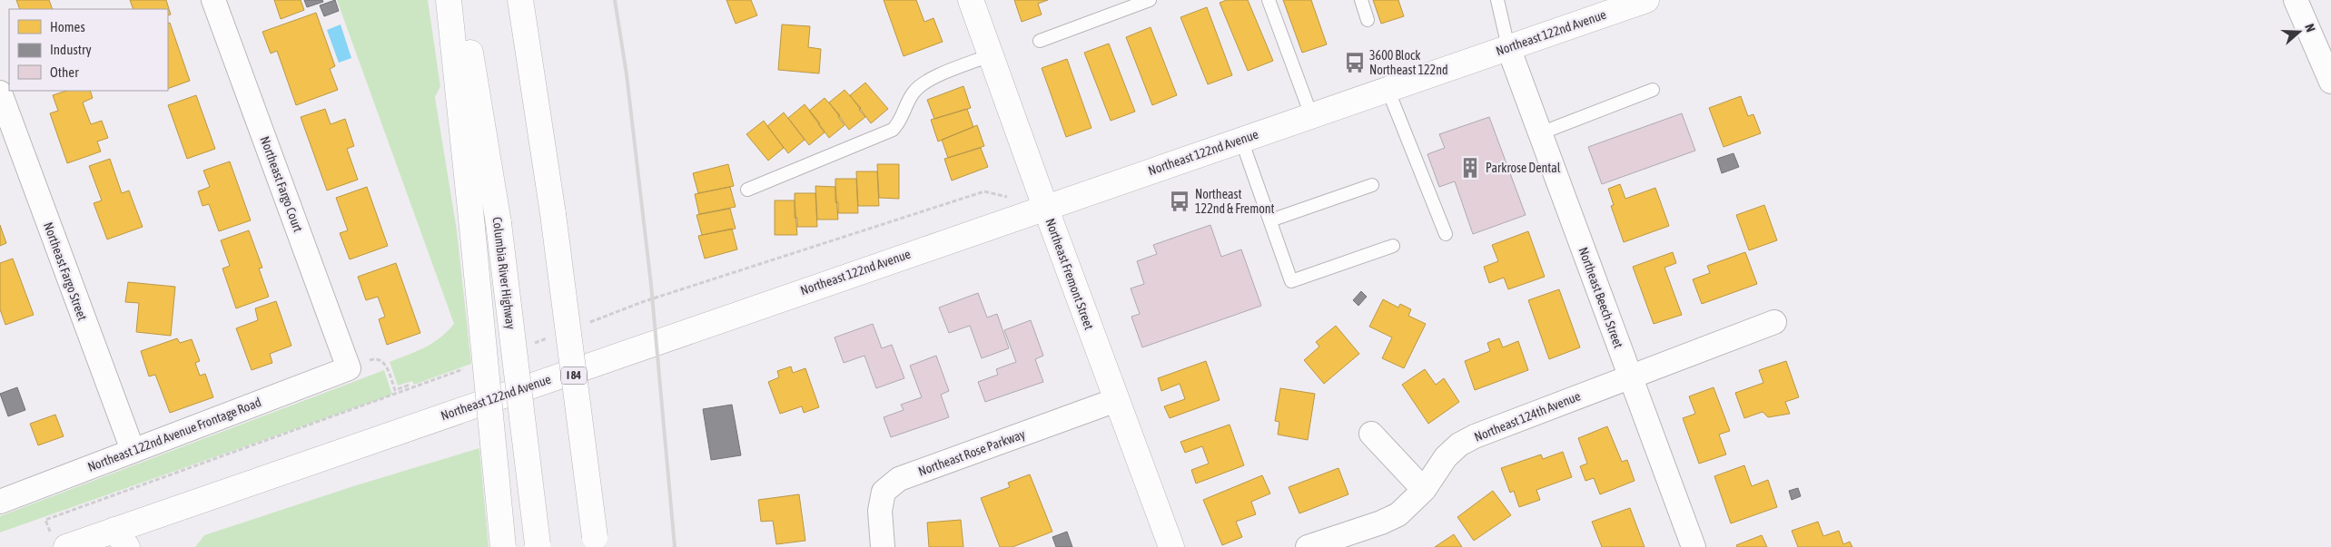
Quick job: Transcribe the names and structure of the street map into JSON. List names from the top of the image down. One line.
{"streets":{"main road":["Northeast 122nd Avenue","Columbia River Highway","Northeast Fremont Street","I 84"],"street":["Northeast Fargo Court","Northeast Fargo Street","Northeast Beech Street","Northeast 124th Avenue","Northeast 122nd Avenue Frontage Road","Northeast Rose Parkway"]},"crossings":[["Northeast 122nd Avenue","Northeast Fremont Street"],["Northeast 122nd Avenue","Northeast Beech Street"],["Northeast Fargo Court","Northeast 122nd Avenue Frontage Road"],["Northeast Fargo Street","Northeast 122nd Avenue Frontage Road"],["Northeast Fremont Street","Northeast Rose Parkway"],["Northeast Beech Street","Northeast 124th Avenue"]],"places":{"bus stop":["3600 Block Northeast 122nd","Northeast 122nd & Fremont"],"building":["Parkrose Dental"]},"legend":["Homes","Industry","Other"],"north":"right"}
